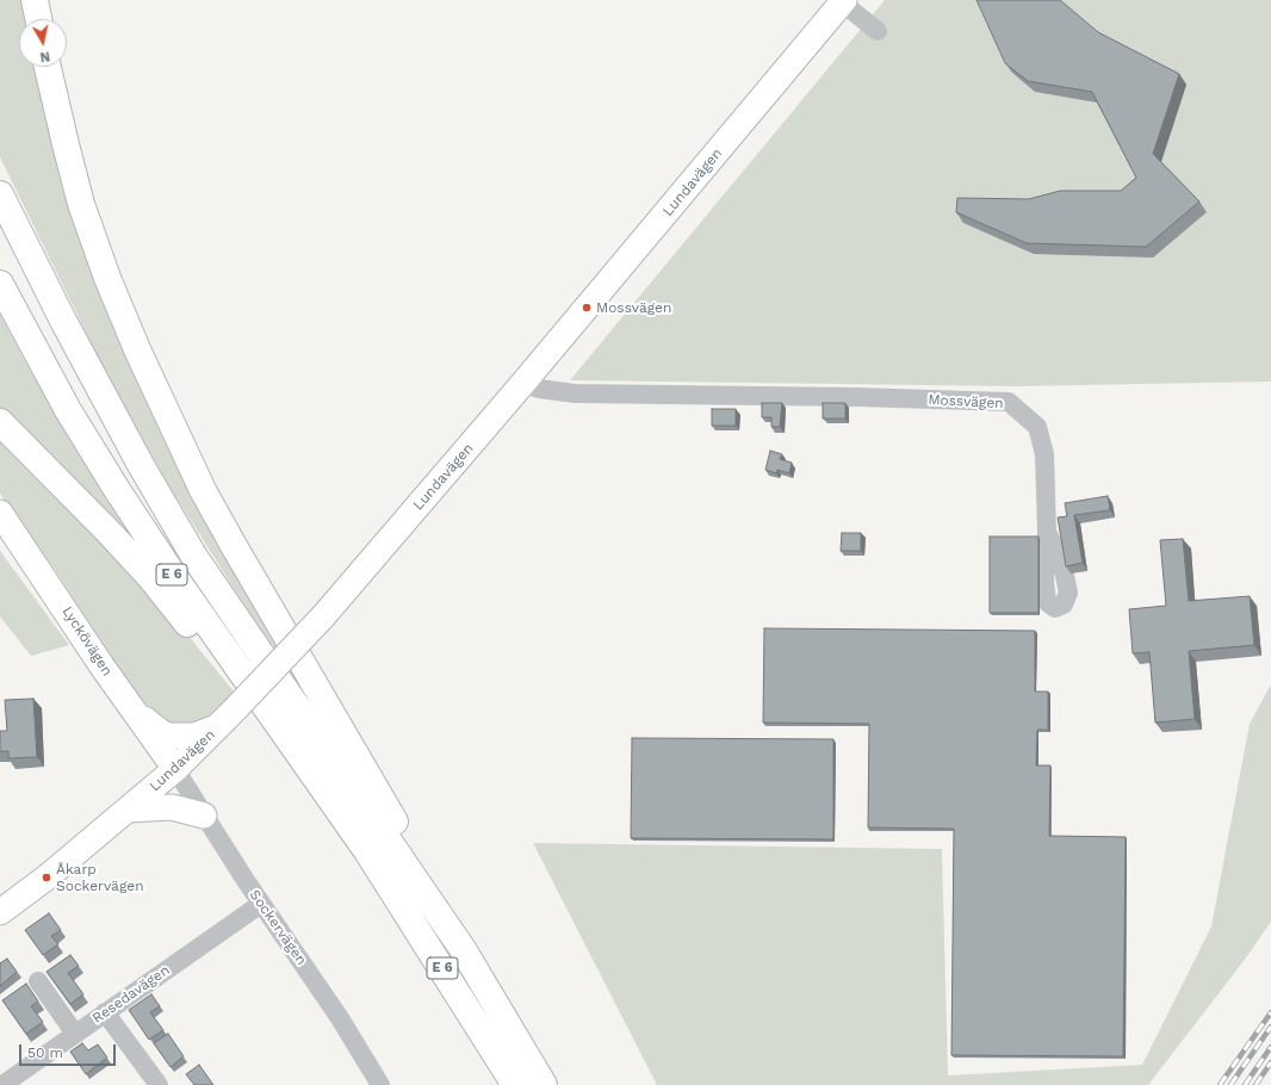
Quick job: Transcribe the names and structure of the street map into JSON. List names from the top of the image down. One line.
{"streets":{"highway":["E 6"],"main road":["Lundavägen","Lyckövägen"],"street":["Mossvägen","Sockervägen","Resedavägen"]},"crossings":[["Lundavägen","Mossvägen"],["Lundavägen","Lyckövägen"],["Lundavägen","Sockervägen"],["Lyckövägen","Sockervägen"],["Sockervägen","Resedavägen"]],"places":["Mossvägen","Åkarp Sockervägen"],"scale_bar":"50 m","north":"bottom"}
